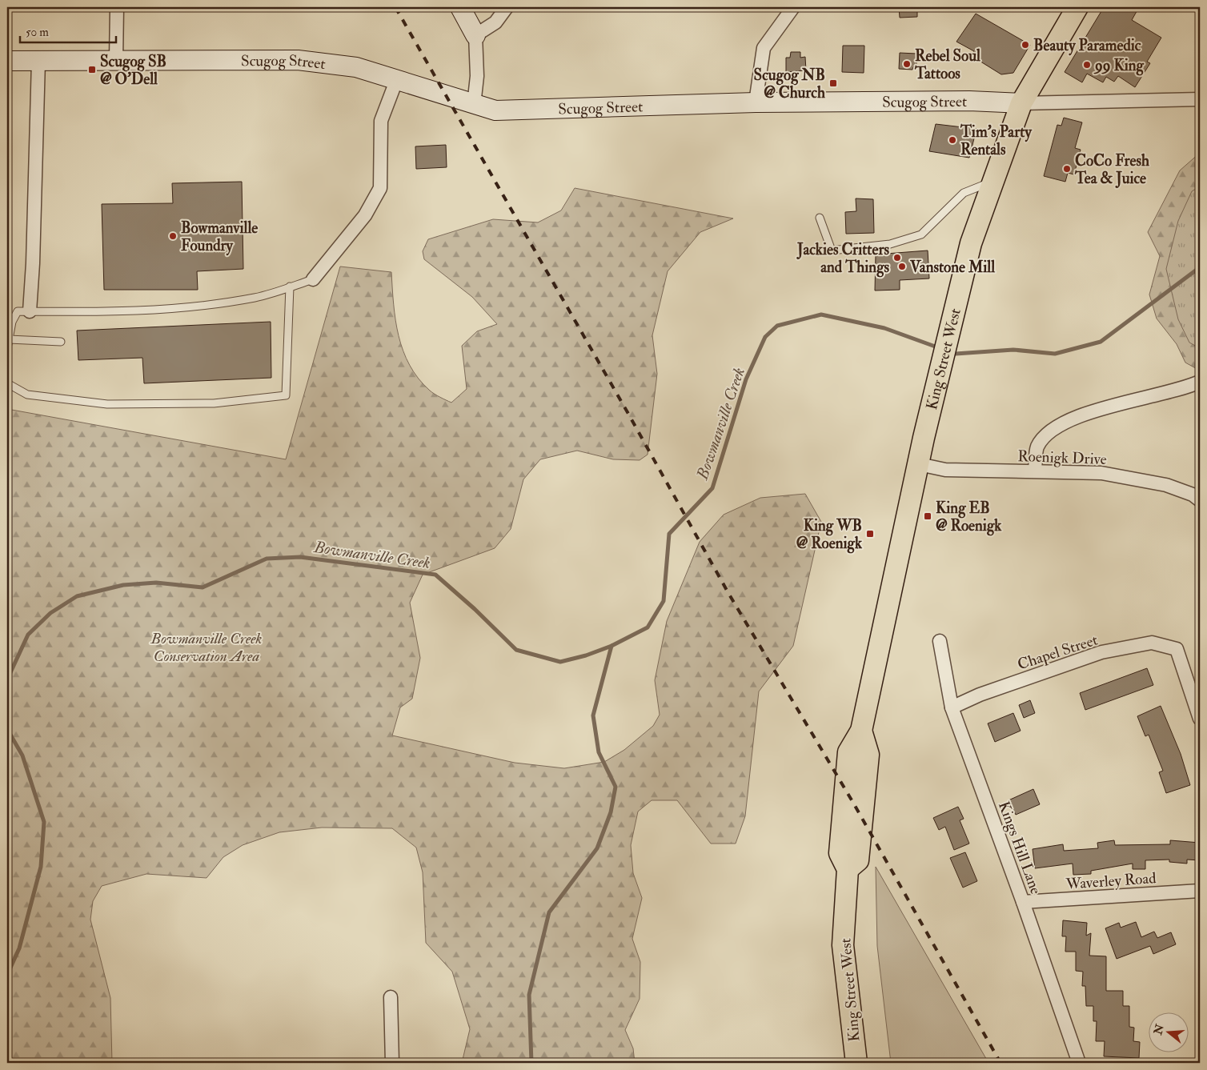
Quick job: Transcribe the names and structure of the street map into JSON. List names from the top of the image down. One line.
{"streets":{"main road":["King Street West"],"street":["Scugog Street","Roenigk Drive","Chapel Street","Kings Hill Lane","Waverley Road"]},"crossings":[["Scugog Street","King Street West"],["King Street West","Roenigk Drive"],["Chapel Street","Kings Hill Lane"],["Kings Hill Lane","Waverley Road"]],"water":["Bowmanville Creek"],"parks":["Bowmanville Creek Conservation Area"],"places":{"other":["Beauty Paramedic","Rebel Soul Tattoos","99 King","Tim's Party Rentals","CoCo Fresh Tea & Juice","Bowmanville Foundry","Jackies Critters and Things","Vanstone Mill"],"transit":["Scugog SB @ O'Dell","Scugog NB @ Church","King EB @ Roenigk","King WB @ Roenigk"]},"scale_bar":"50 m","north":"left"}
